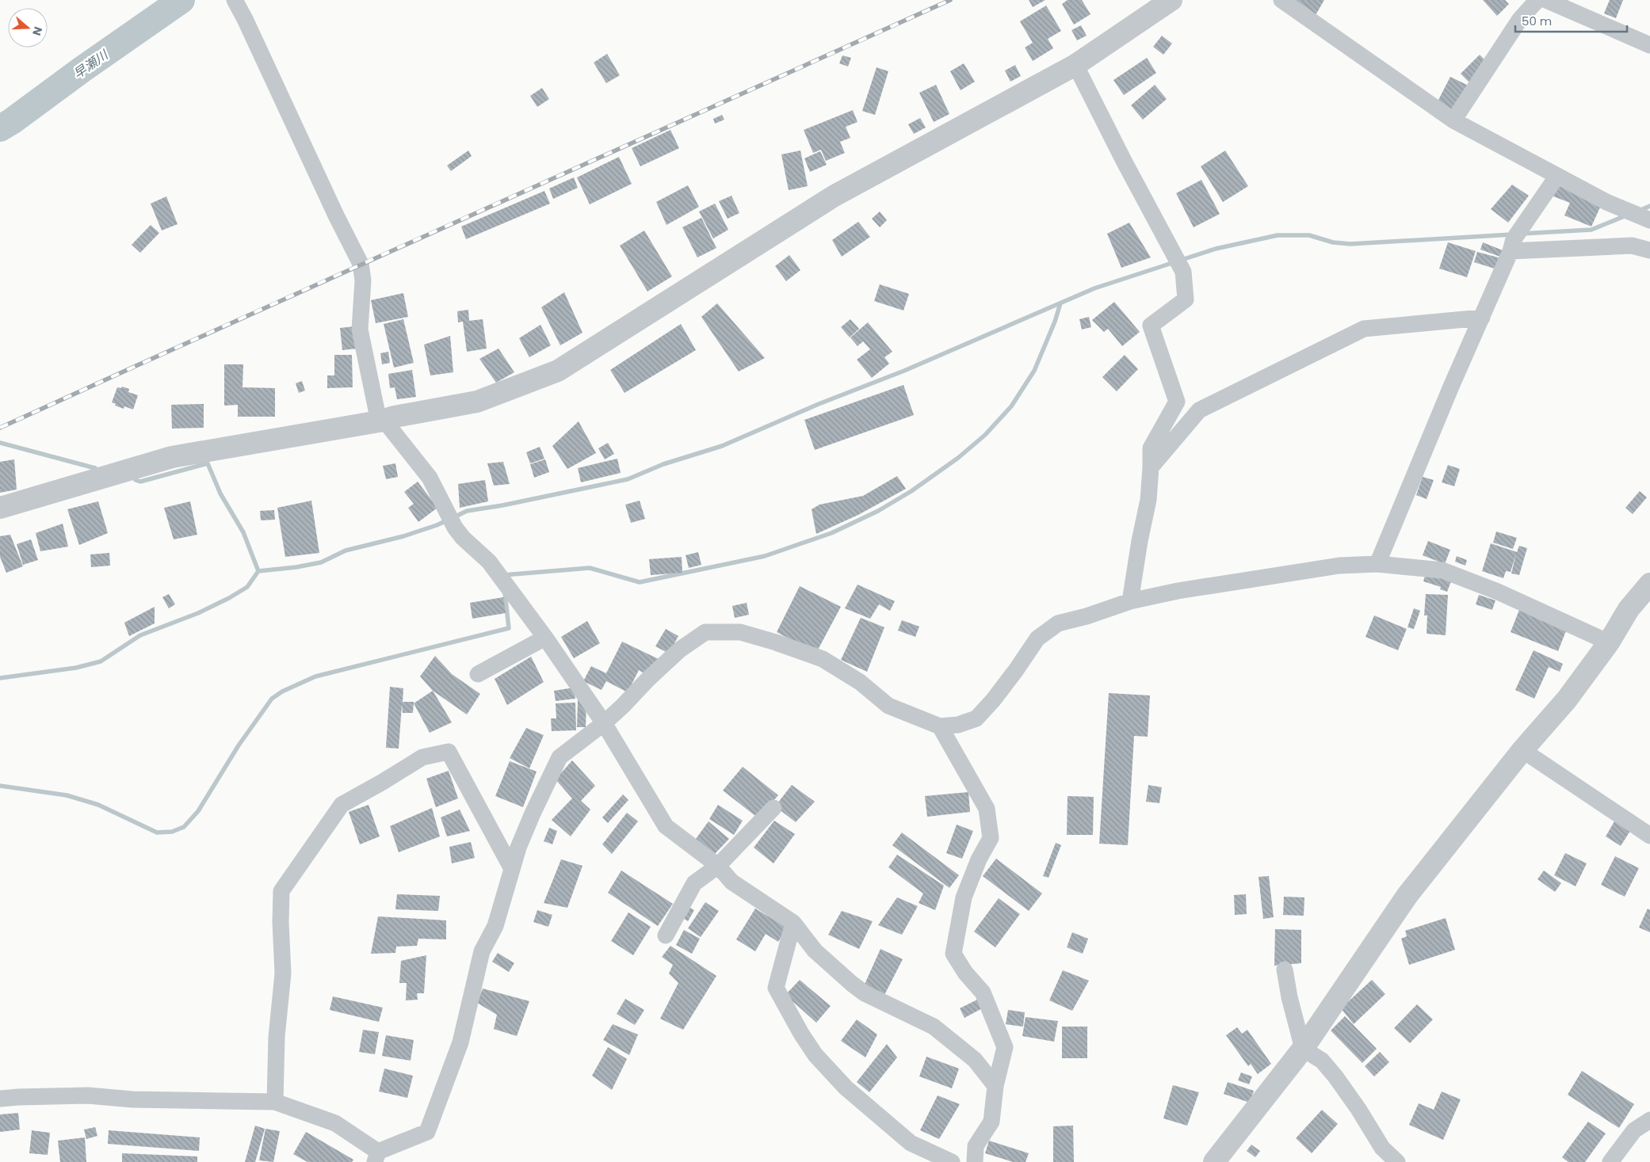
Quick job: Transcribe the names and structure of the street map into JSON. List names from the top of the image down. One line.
{"water":["早瀬川"],"scale_bar":"50 m","north":"right"}
